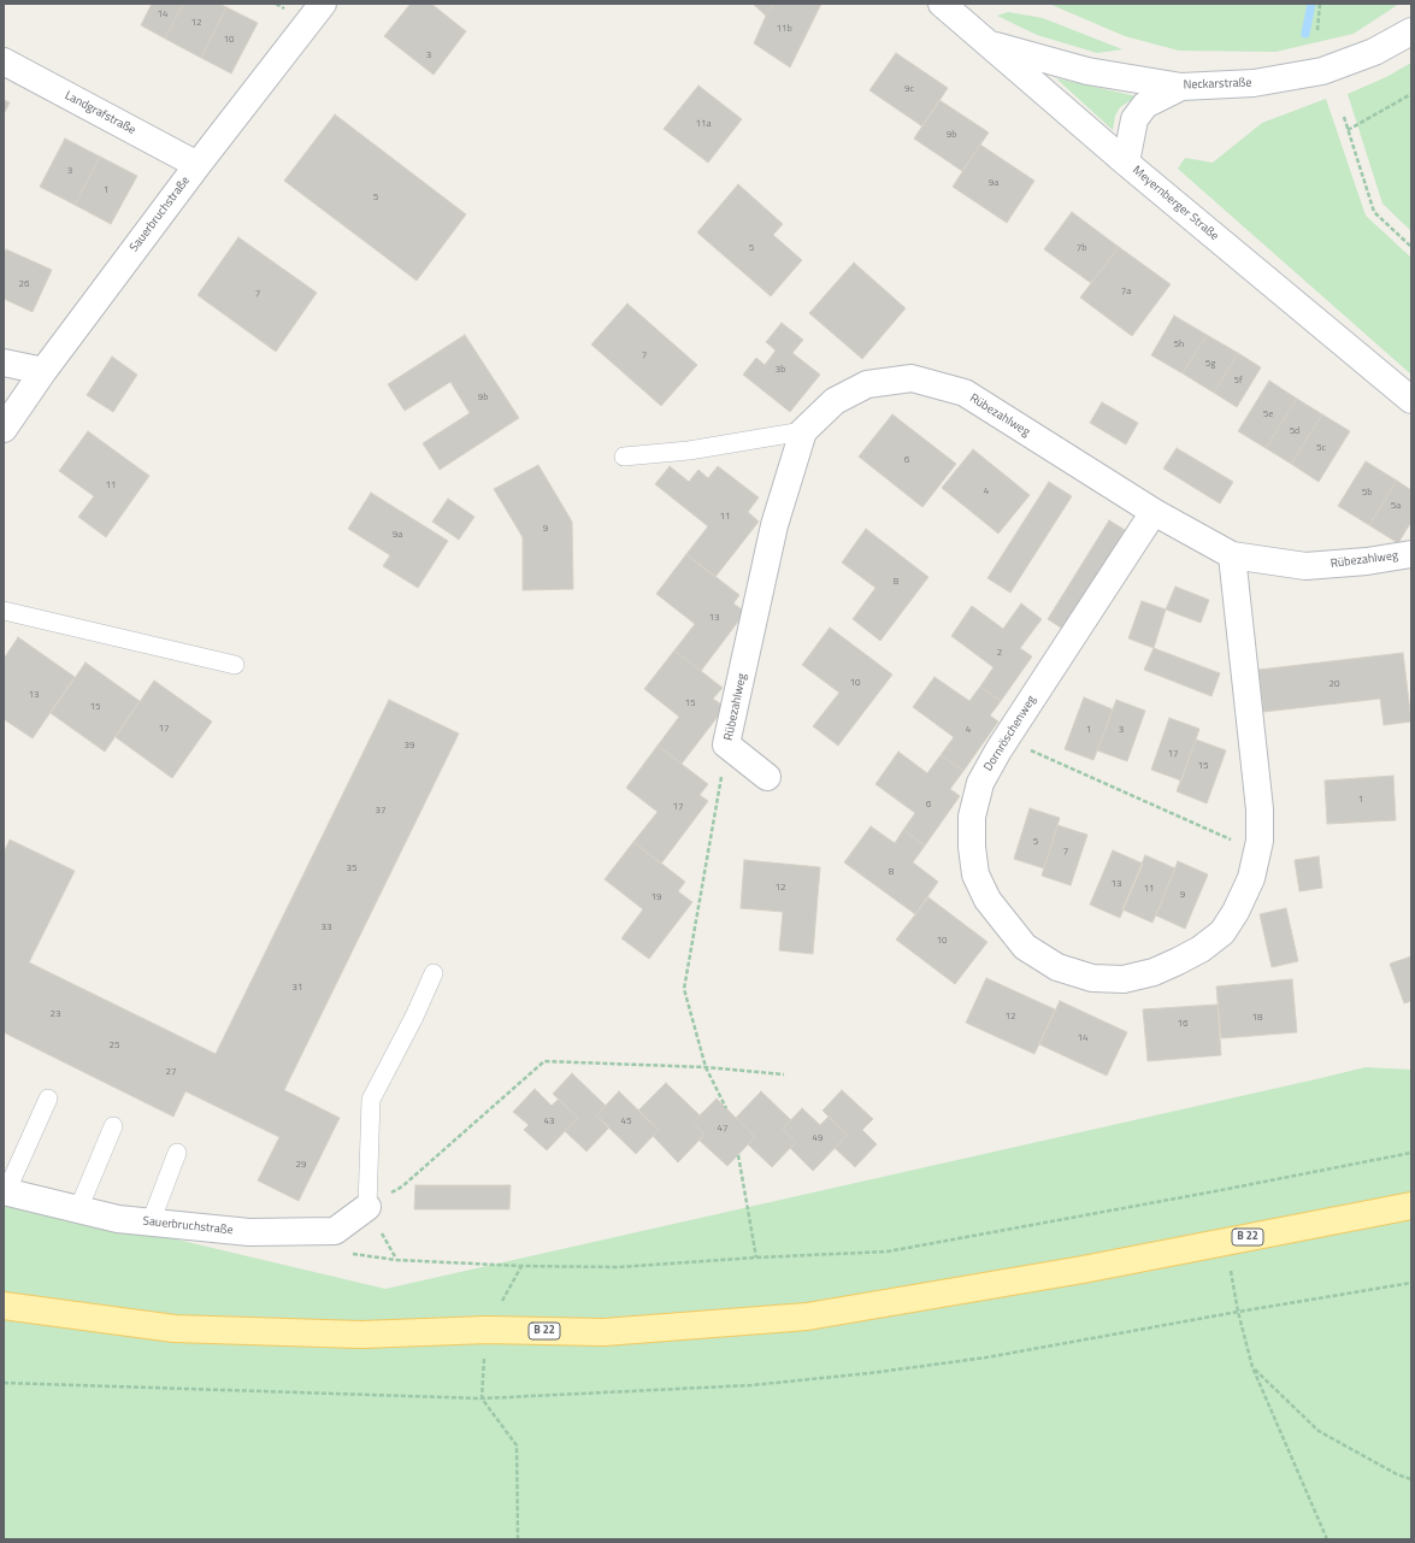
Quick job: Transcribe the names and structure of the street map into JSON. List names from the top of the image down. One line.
{"streets":{"main road":["B 22"],"street":["Neckarstraße","Landgrafstraße","Meyernberger Straße","Sauerbruchstraße","Rübezahlweg","Dornröschenweg"]},"crossings":[["Neckarstraße","Meyernberger Straße"],["Landgrafstraße","Sauerbruchstraße"],["Rübezahlweg","Dornröschenweg"]],"house_numbers":["14","12","11b","10","3","9c","11a","9b","3","9a","1","5","5","7b","26","7a","7","5h","7","5g","3b","5f","9b","5e","5d","5c","6","11","4","5b","5a","11","9","9a","8","13","2","10","20","13","15","15","17","4","1","3","39","17","15","1","6","17","37","5","7","35","8","13","12","11","9","19","33","10","31","23","12","18","16","14","25","27","43","45","47","49","29"]}
